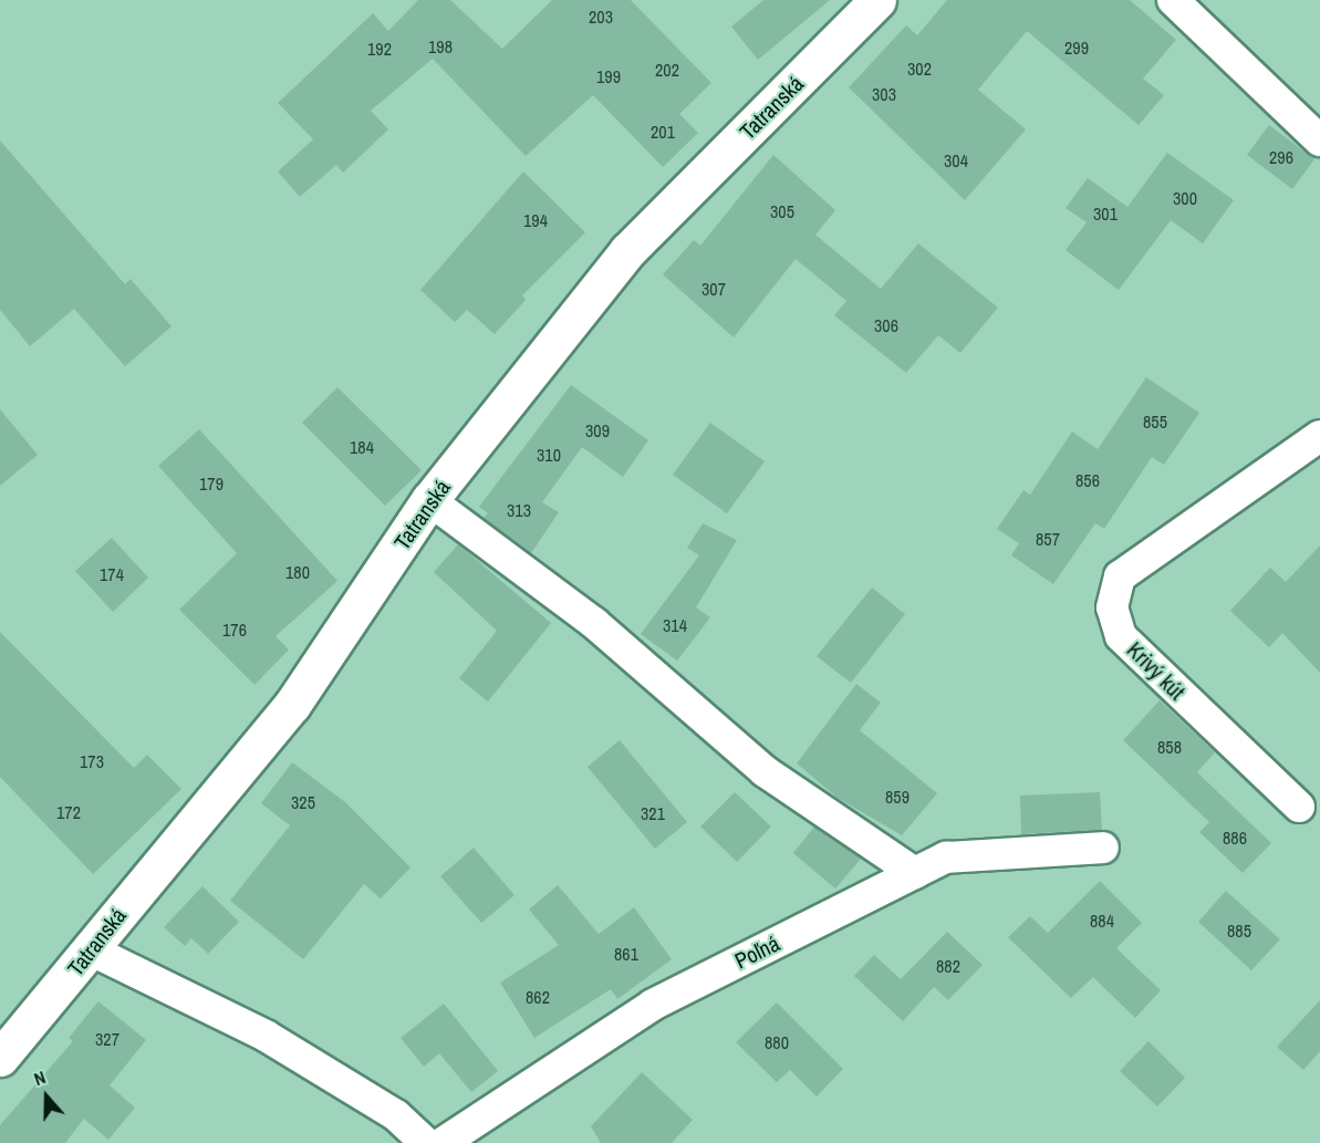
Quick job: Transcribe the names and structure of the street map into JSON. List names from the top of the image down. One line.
{"streets":{"street":["Tatranská","Krivý kút","Poľná"]},"house_numbers":["203","198","299","192","302","202","199","303","201","296","304","300","305","301","194","307","306","855","309","184","310","856","179","313","857","180","174","314","176","858","173","859","325","172","321","886","884","885","861","882","862","327","880"],"north":"top"}
